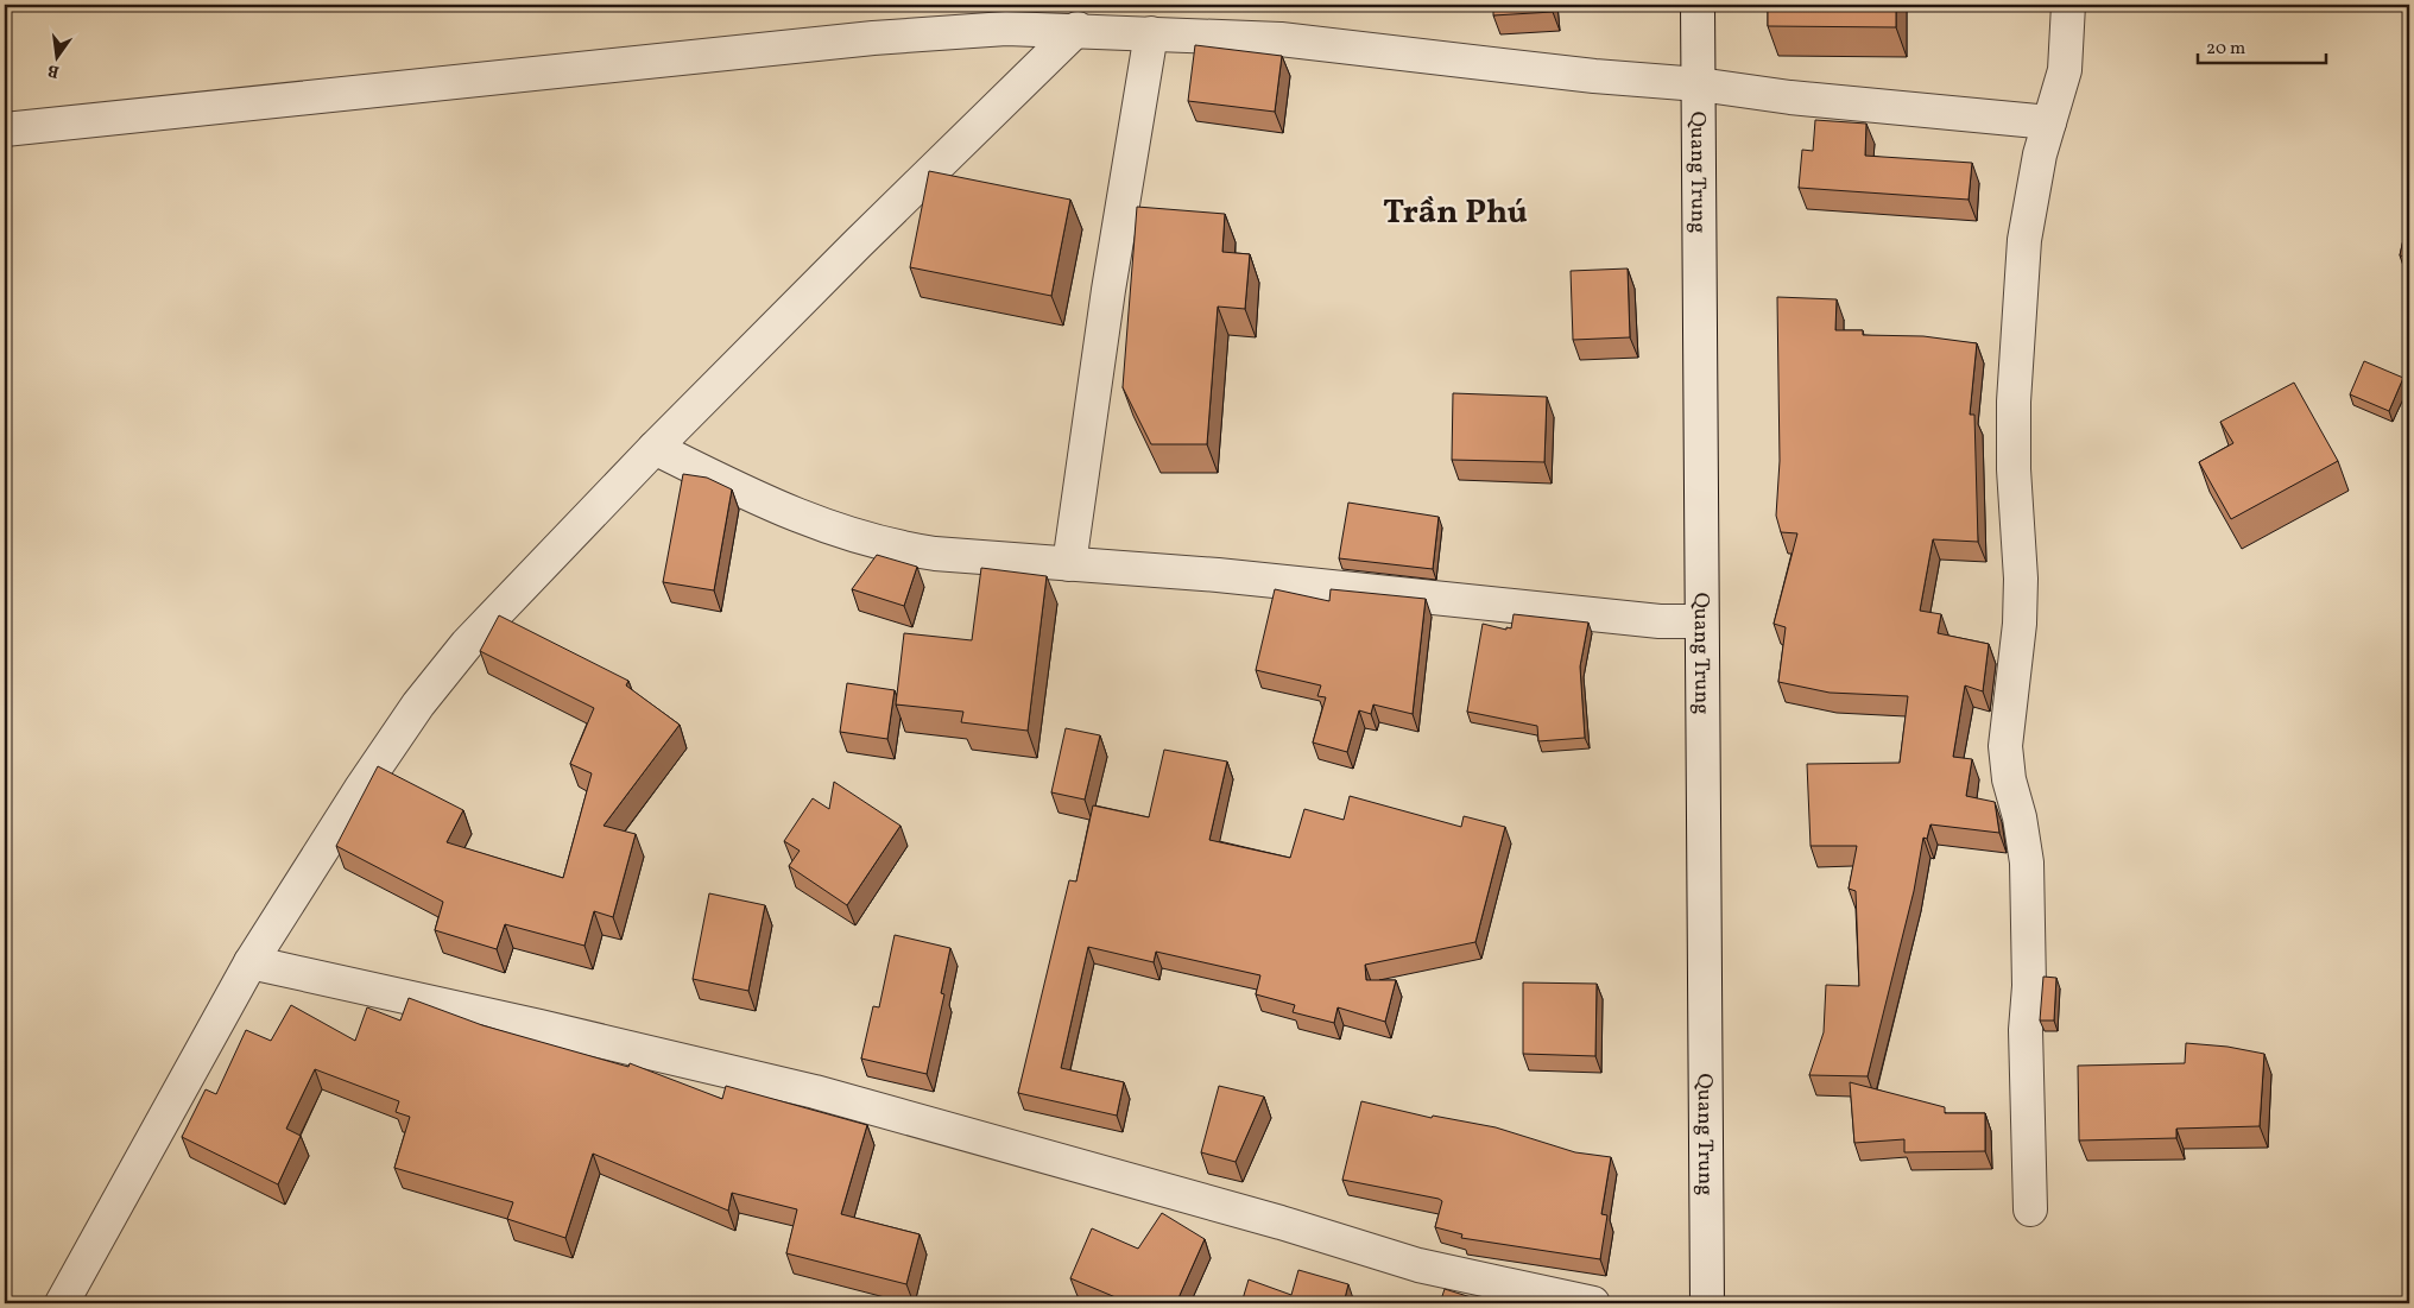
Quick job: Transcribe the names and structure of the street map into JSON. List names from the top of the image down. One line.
{"streets":{"street":["Quang Trung"]},"districts":["Trần Phú"],"scale_bar":"20 m","north":"bottom"}
